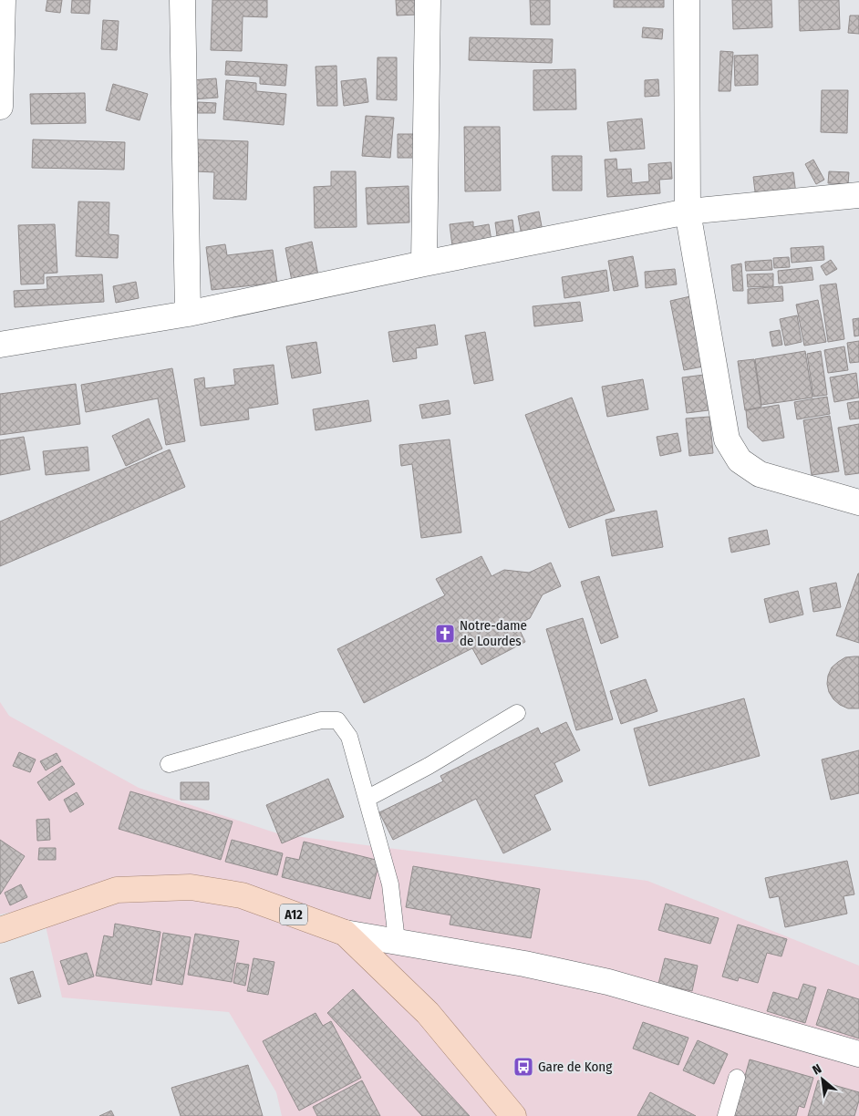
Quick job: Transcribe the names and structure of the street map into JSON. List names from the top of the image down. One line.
{"streets":{"main road":["A12"]},"places":{"church":["Notre-dame de Lourdes"],"bus stop":["Gare de Kong"]},"north":"top left"}
